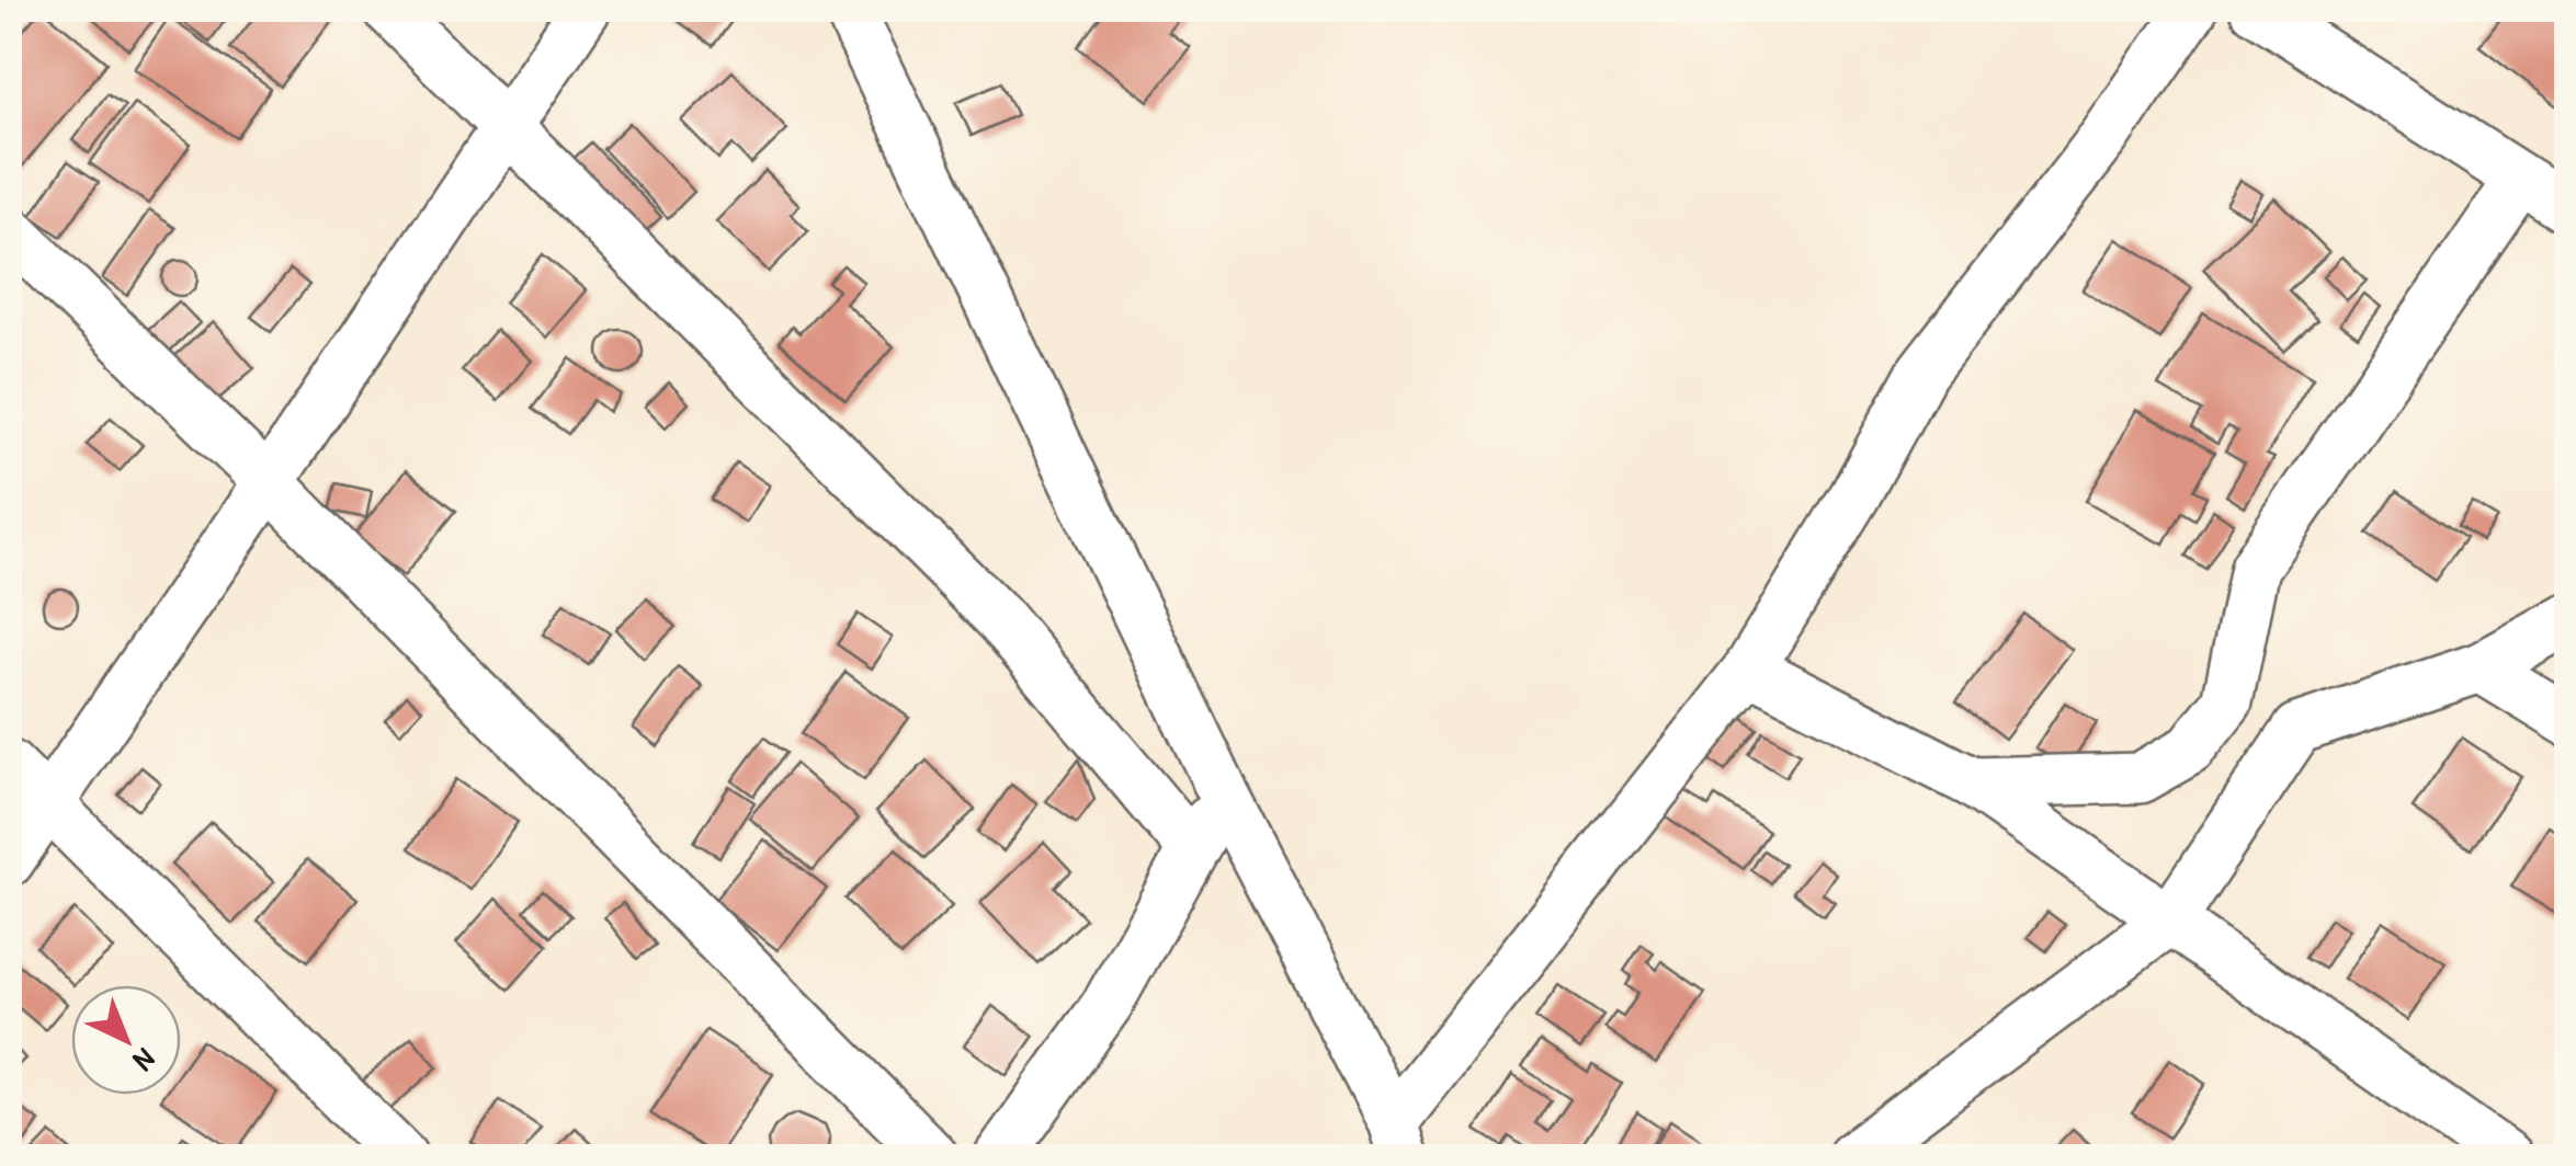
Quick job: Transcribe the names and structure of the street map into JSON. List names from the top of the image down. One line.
{"north":"bottom right"}
